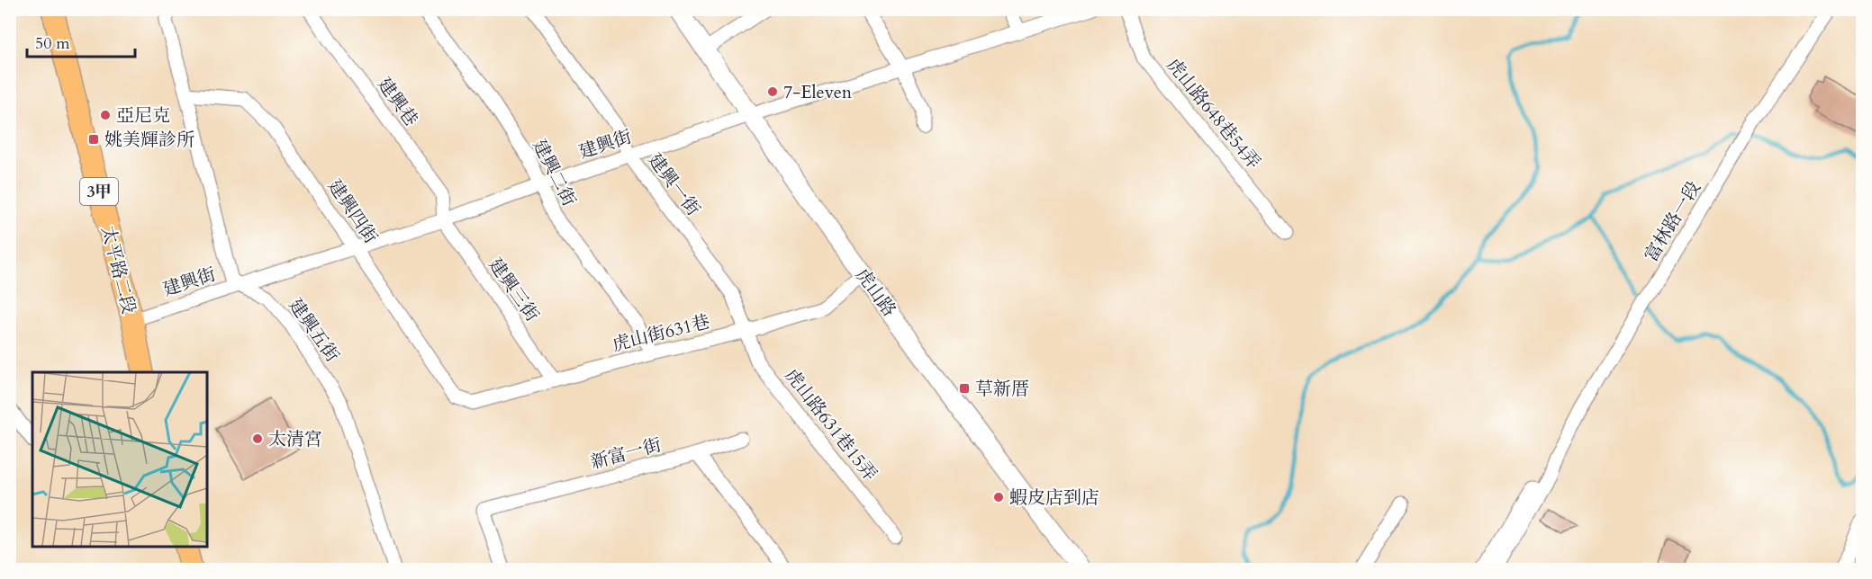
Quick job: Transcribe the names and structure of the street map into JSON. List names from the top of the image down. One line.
{"streets":{"main road":["3甲","太平路二段"],"street":["建興巷","虎山路648巷54弄","建興街","建興二街","建興一街","建興四街","富林路一段","建興三街","虎山路","建興五街","虎山街631巷","虎山路631巷15弄","新富一街"]},"crossings":[["建興巷","建興街"],["建興巷","建興三街"],["建興街","建興二街"],["建興街","建興一街"],["建興街","建興四街"],["建興街","太平路二段"],["建興街","建興三街"],["建興街","虎山路"],["建興街","建興五街"],["建興二街","虎山街631巷"],["建興一街","虎山街631巷"],["建興一街","虎山路631巷15弄"],["建興四街","虎山街631巷"],["建興三街","虎山街631巷"],["虎山路","虎山街631巷"],["虎山街631巷","虎山路631巷15弄"]],"places":{"other":["7-Eleven","亞尼克","太清宮","蝦皮店到店"],"transit":["姚美輝診所","草新厝"]},"scale_bar":"50 m"}
